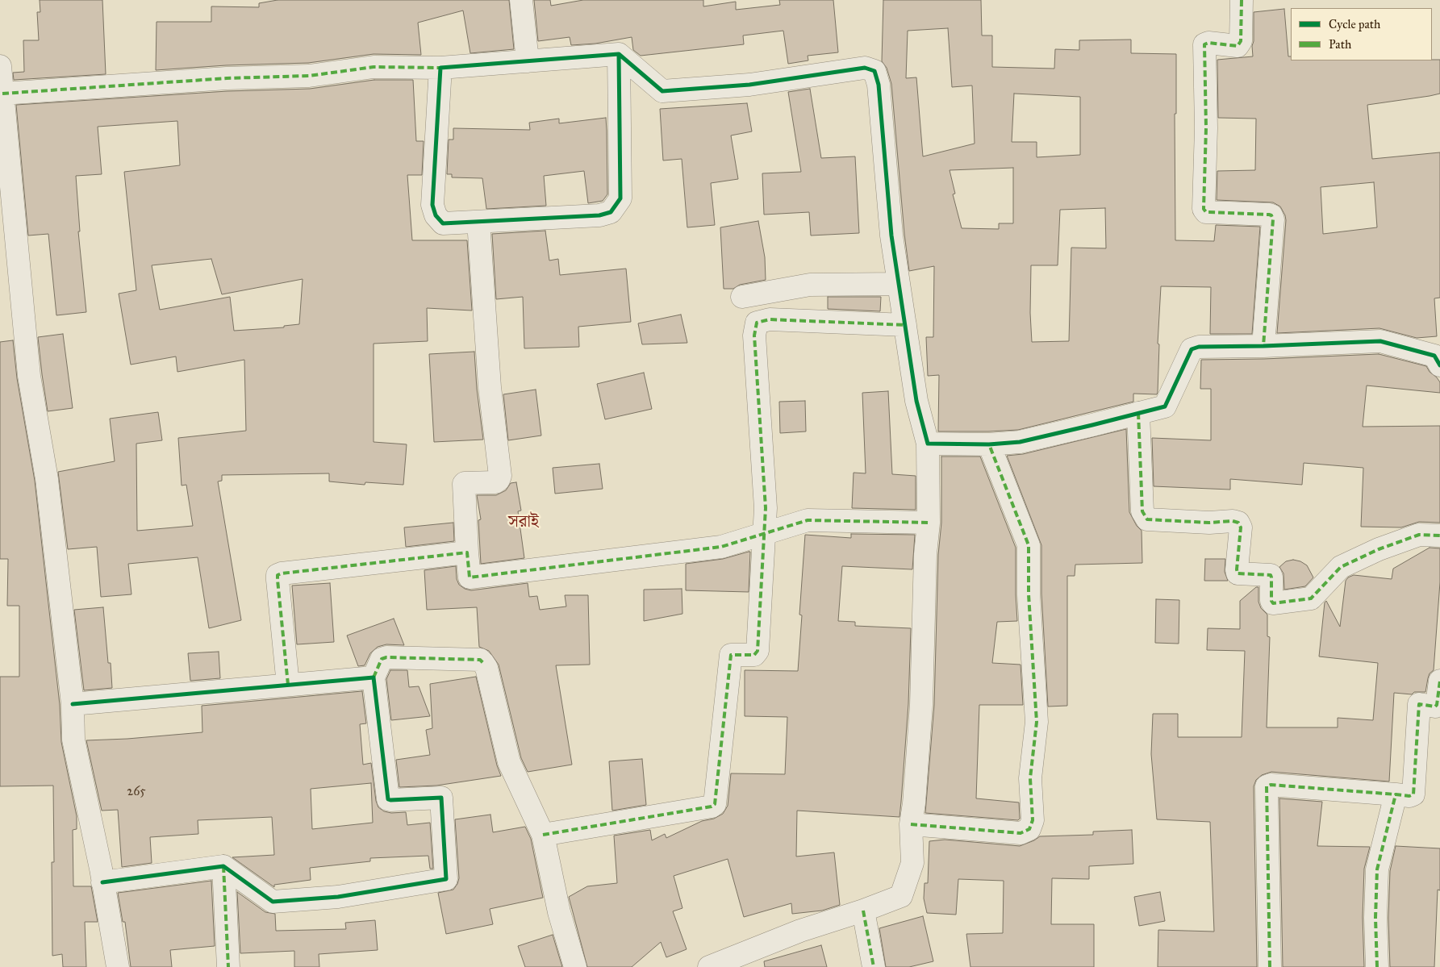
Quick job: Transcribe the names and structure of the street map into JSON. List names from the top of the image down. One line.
{"districts":["সরাই"],"house_numbers":["265"],"legend":["Cycle path","Path"]}
